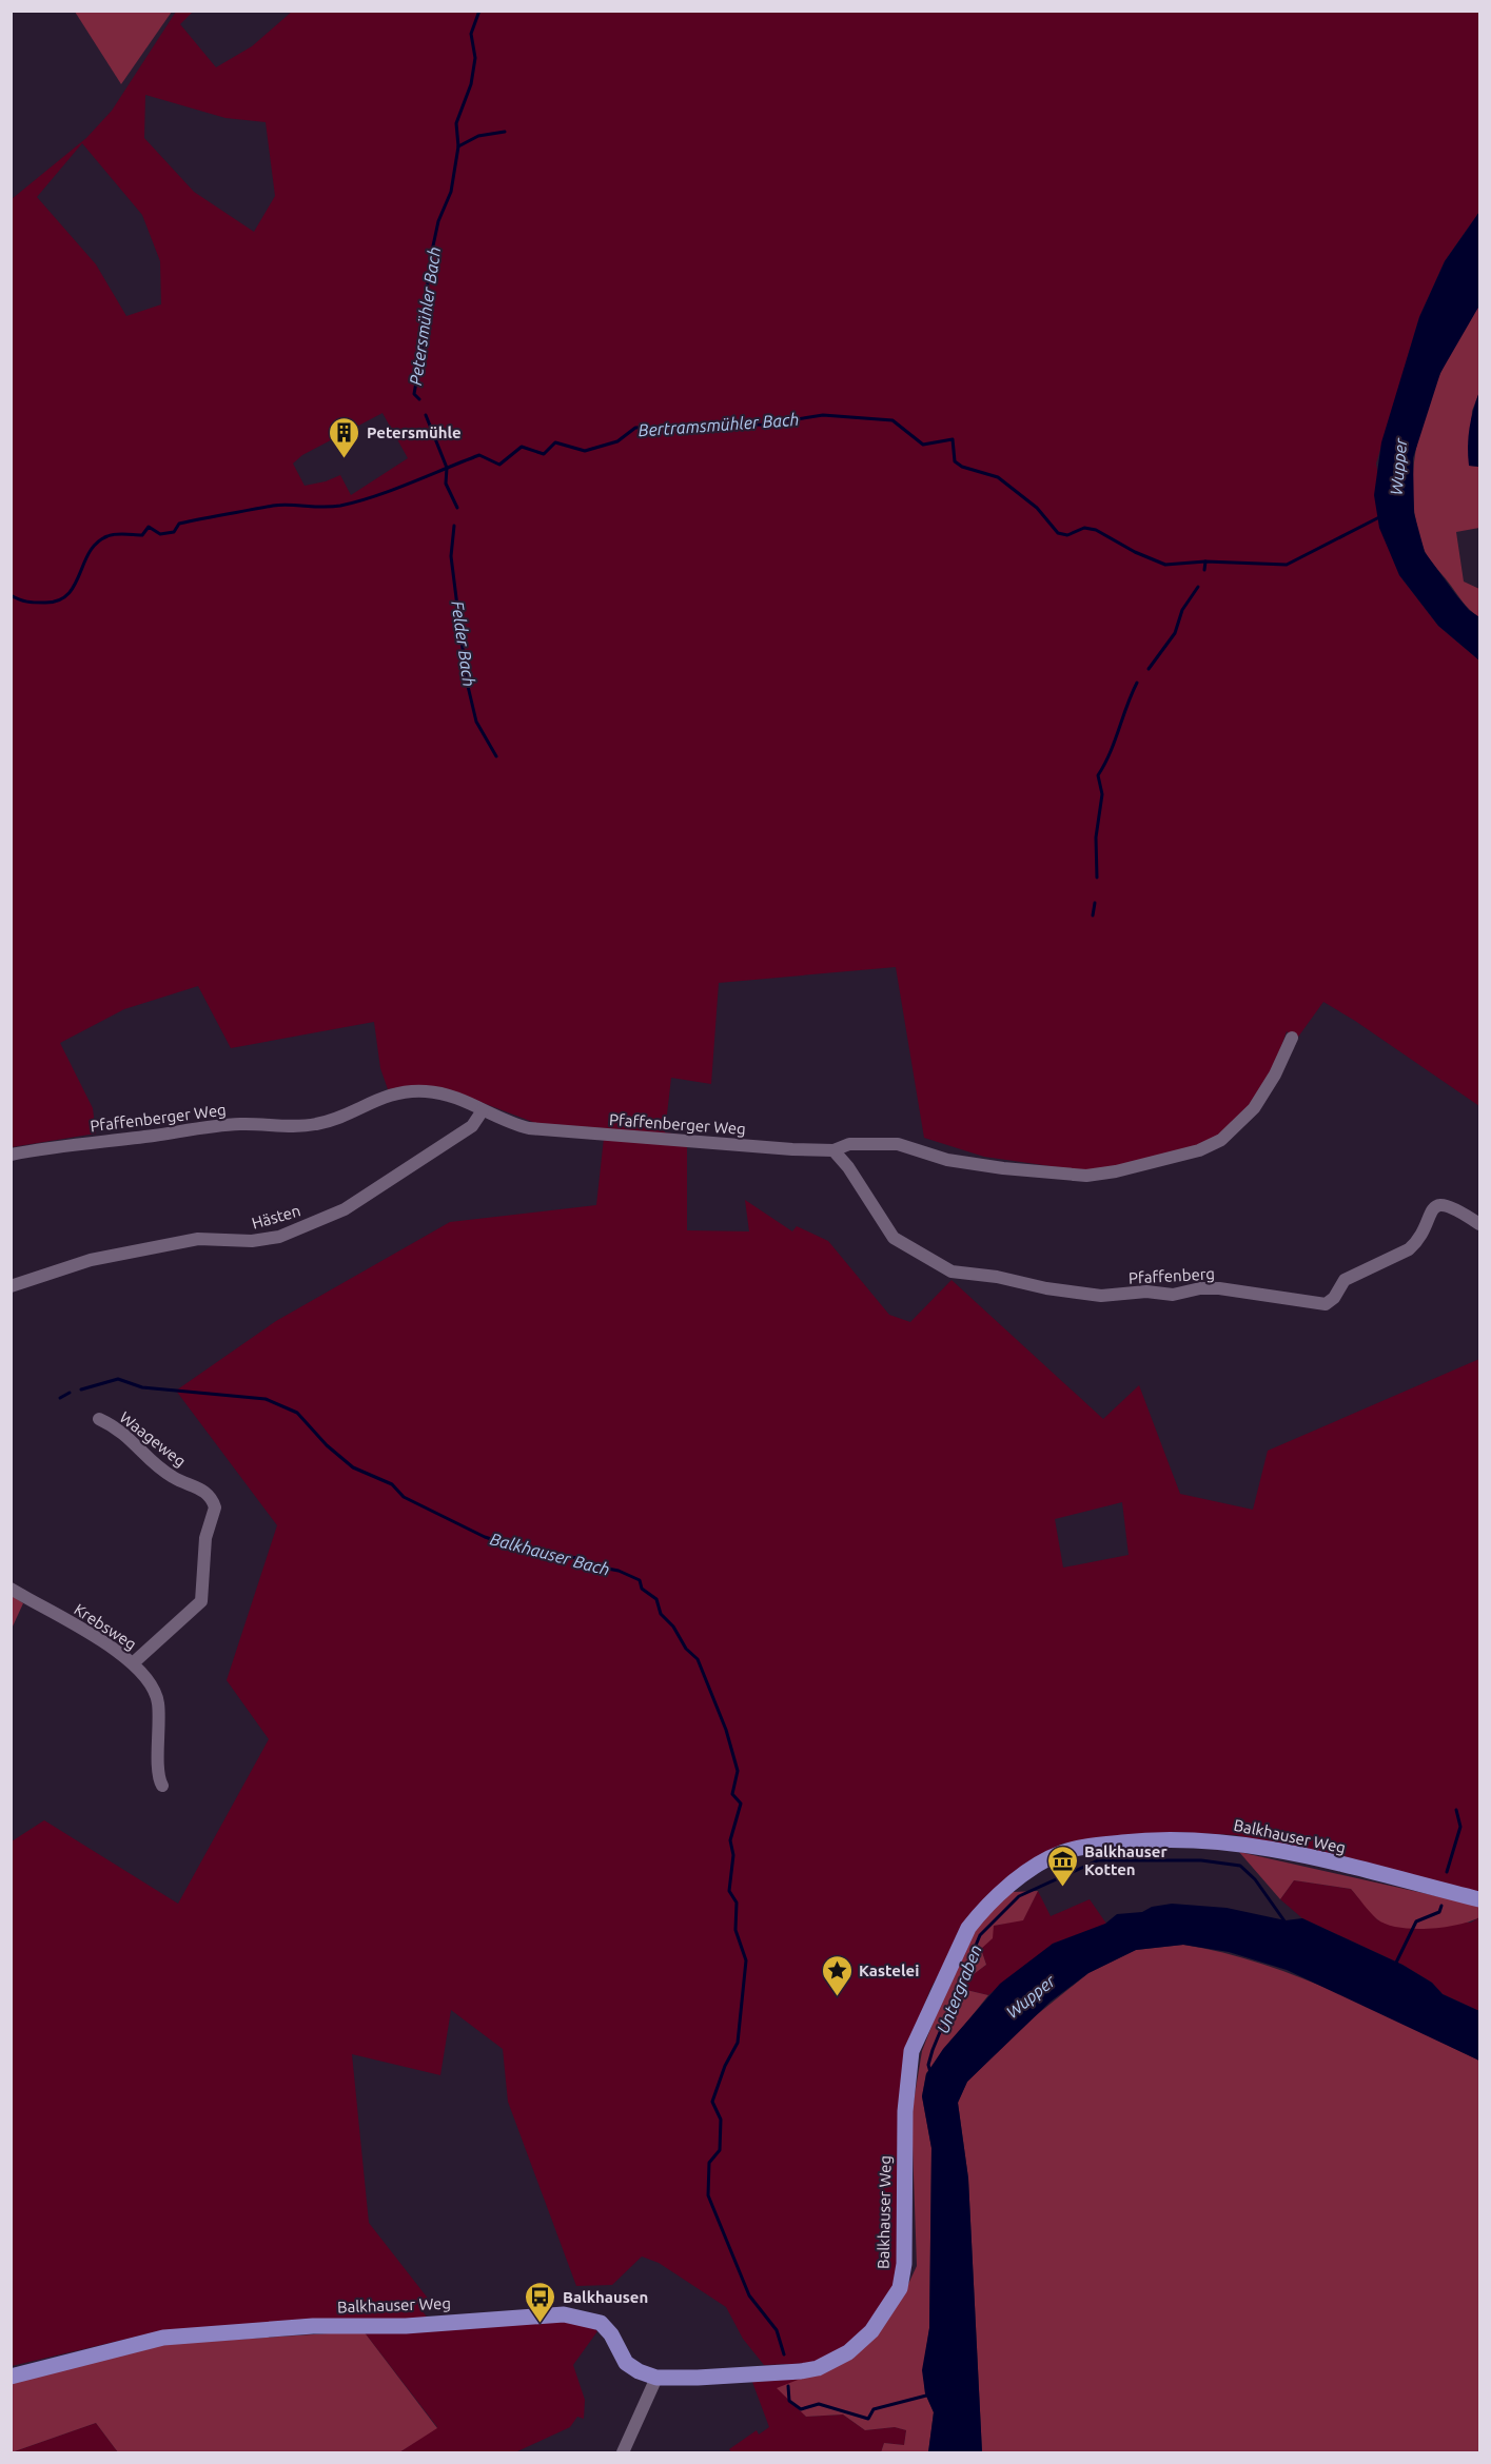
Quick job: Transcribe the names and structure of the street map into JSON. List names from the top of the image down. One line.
{"streets":{"main road":["Balkhauser Weg"],"street":["Pfaffenberger Weg","Hästen","Pfaffenberg","Waageweg","Krebsweg"]},"crossings":[["Pfaffenberger Weg","Hästen"],["Pfaffenberger Weg","Pfaffenberg"],["Waageweg","Krebsweg"]],"water":["Petersmühler Bach","Bertramsmühler Bach","Wupper","Felder Bach","Balkhauser Bach","Untergraben"],"places":{"building":["Petersmühle"],"museum":["Balkhauser Kotten"],"place":["Kastelei"],"bus stop":["Balkhausen"]}}
